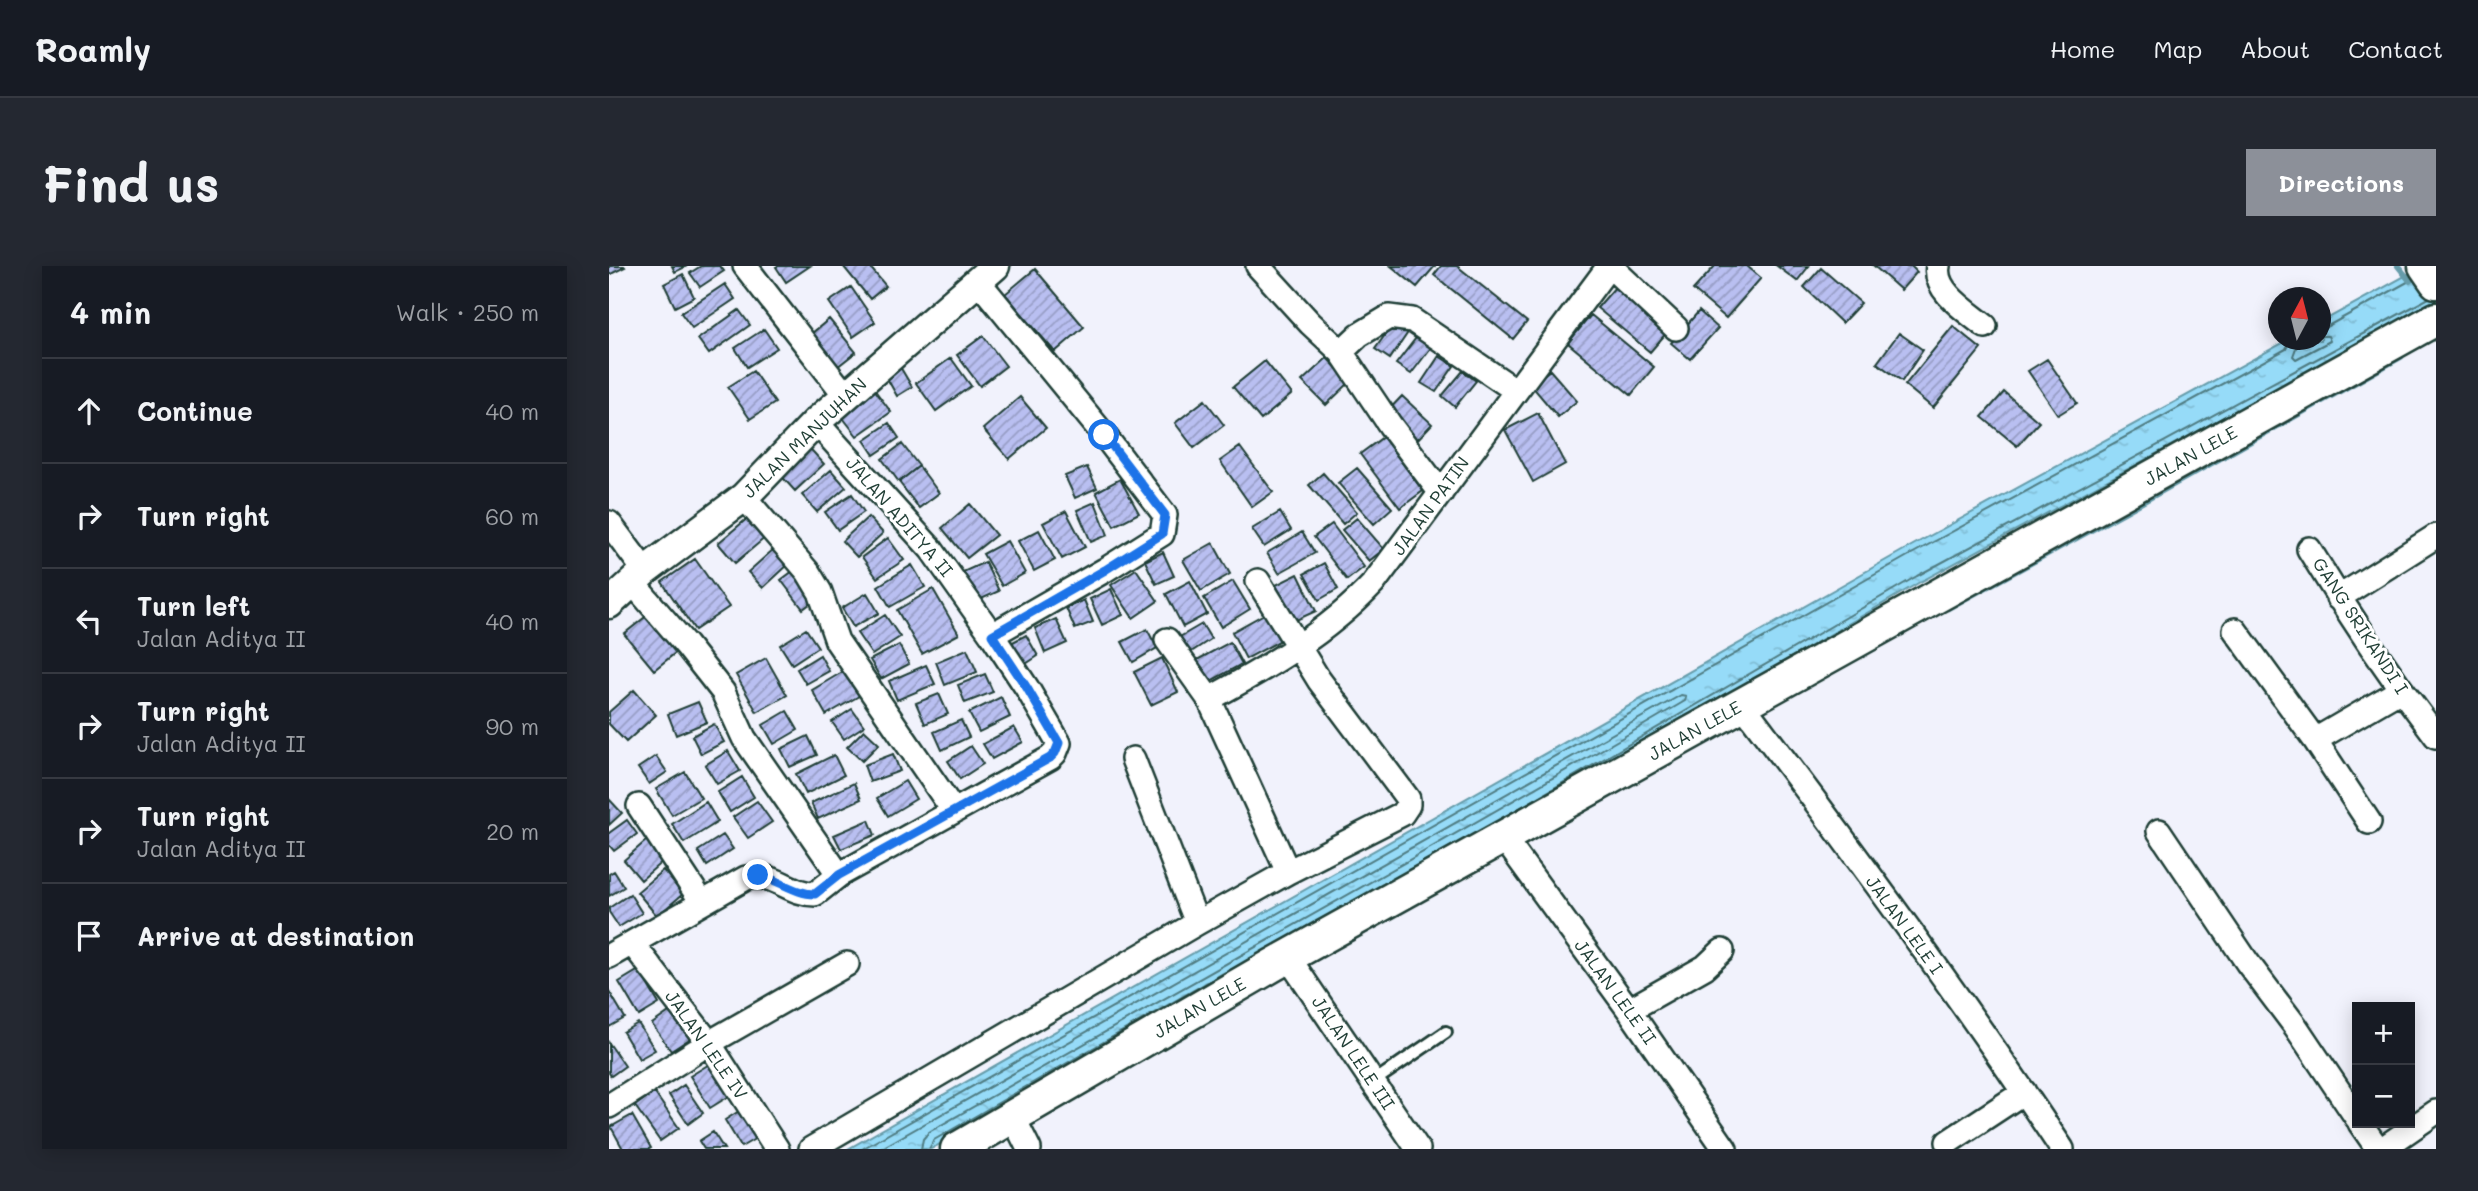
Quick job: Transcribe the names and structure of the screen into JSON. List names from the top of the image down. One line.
{"streets":{"main road":["JALAN LELE"],"street":["JALAN MANJUHAN","JALAN PATIN","JALAN ADITYA II","GANG SRIKANDI I","JALAN LELE I","JALAN LELE II","JALAN LELE IV","JALAN LELE III"]},"crossings":[["JALAN MANJUHAN","JALAN ADITYA II"],["JALAN LELE","JALAN LELE I"],["JALAN LELE","JALAN LELE II"],["JALAN LELE","JALAN LELE III"],["JALAN ADITYA II","JALAN LELE IV"]],"north":"top","page":{"header":"Roamly","nav":["Home","Map","About","Contact"],"buttons":"Directions","title":"Find us","heading":["4 min","Walk · 250 m"],"list":[["Continue","40 m"],["Turn right","60 m"],["Turn left","Jalan Aditya II","40 m"],["Turn right","Jalan Aditya II","90 m"],["Turn right","Jalan Aditya II","20 m"],"Arrive at destination"],"map_buttons":["+","−"]}}
